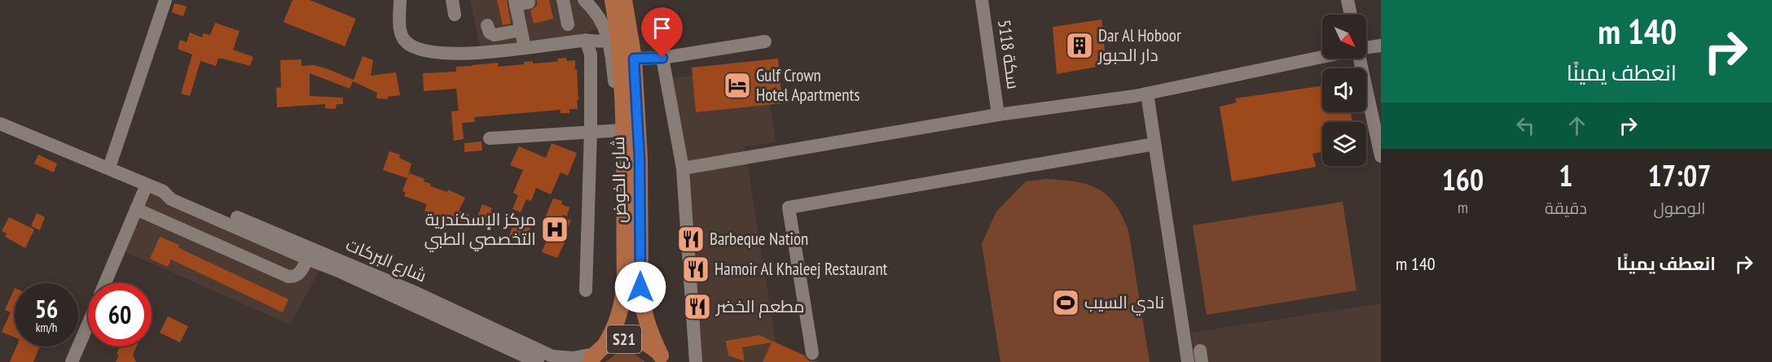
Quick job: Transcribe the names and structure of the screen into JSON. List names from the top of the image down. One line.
{"streets":{"main road":["شارع الخوض","S21"],"street":["سكة 5118","شارع البركات"]},"crossings":[["شارع الخوض","شارع البركات"],["شارع الخوض","S21"],["شارع البركات","S21"]],"places":{"building":["Dar Al Hoboor دار الحبور"],"hotel":["Gulf Crown Hotel Apartments"],"hospital":["مركز الإسكندرية التخصصي الطبي"],"restaurant":["Barbeque Nation","Hamoir Al Khaleej Restaurant","مطعم الخضر"],"sports":["نادي السيب"]},"north":"bottom right","page":{"turn":["140 m","انعطف يمينًا"],"eta":["17:07","الوصول","1","دقيقة","160","m"],"list":[{"name":"انعطف يمينًا","value":"140 m"}],"speed":"56 km/h","limit":"60"}}
